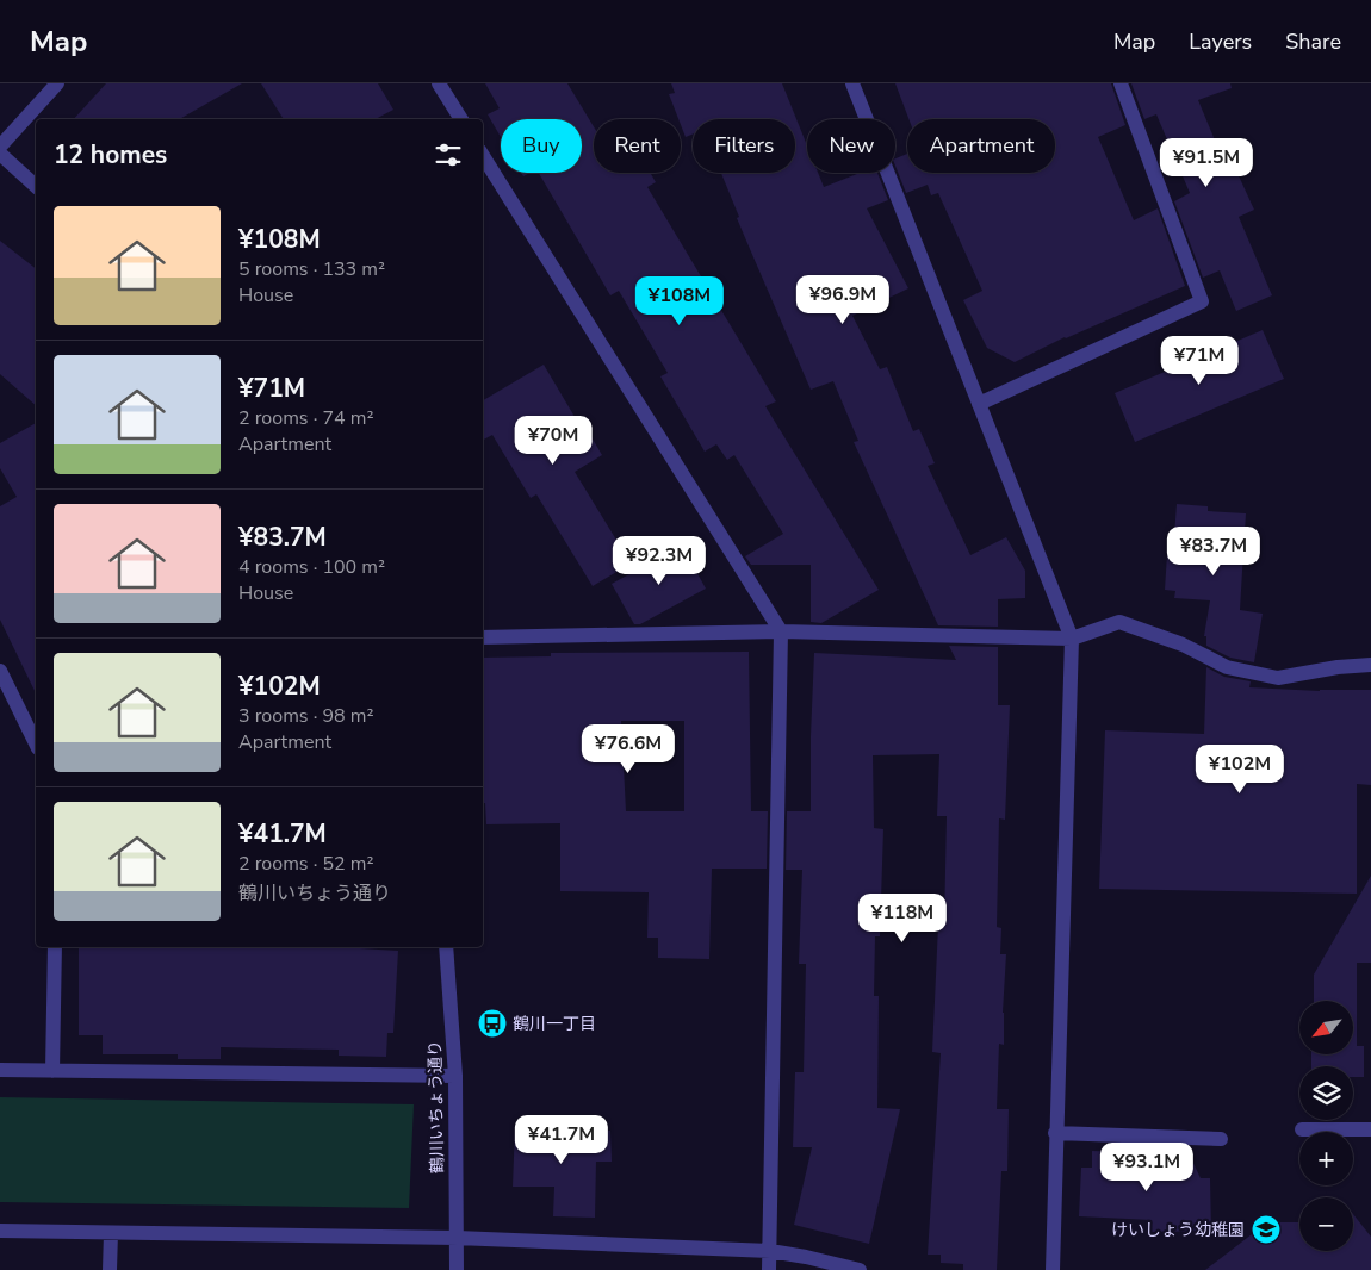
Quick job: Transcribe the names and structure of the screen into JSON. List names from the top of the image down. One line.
{"streets":{"street":["鶴川いちょう通り"]},"places":{"bus stop":["鶴川一丁目"],"school or university":["けいしょう幼稚園"]},"north":"bottom left","page":{"header":"Map","nav":["Map","Layers","Share"],"chip":["Buy","Rent","Filters","New","Apartment"],"heading":"12 homes","price":["¥91.5M","¥96.9M","¥108M","¥71M","¥70M","¥83.7M","¥92.3M","¥76.6M","¥102M","¥118M","¥41.7M","¥93.1M"],"list":[{"name":"¥108M","note":"5 rooms · 133 m² · House"},{"name":"¥71M","note":"2 rooms · 74 m² · Apartment"},{"name":"¥83.7M","note":"4 rooms · 100 m² · House"},{"name":"¥102M","note":"3 rooms · 98 m² · Apartment"},{"name":"¥41.7M","note":"2 rooms · 52 m² · 鶴川いちょう通り"}],"map_buttons":["+","−"]}}
